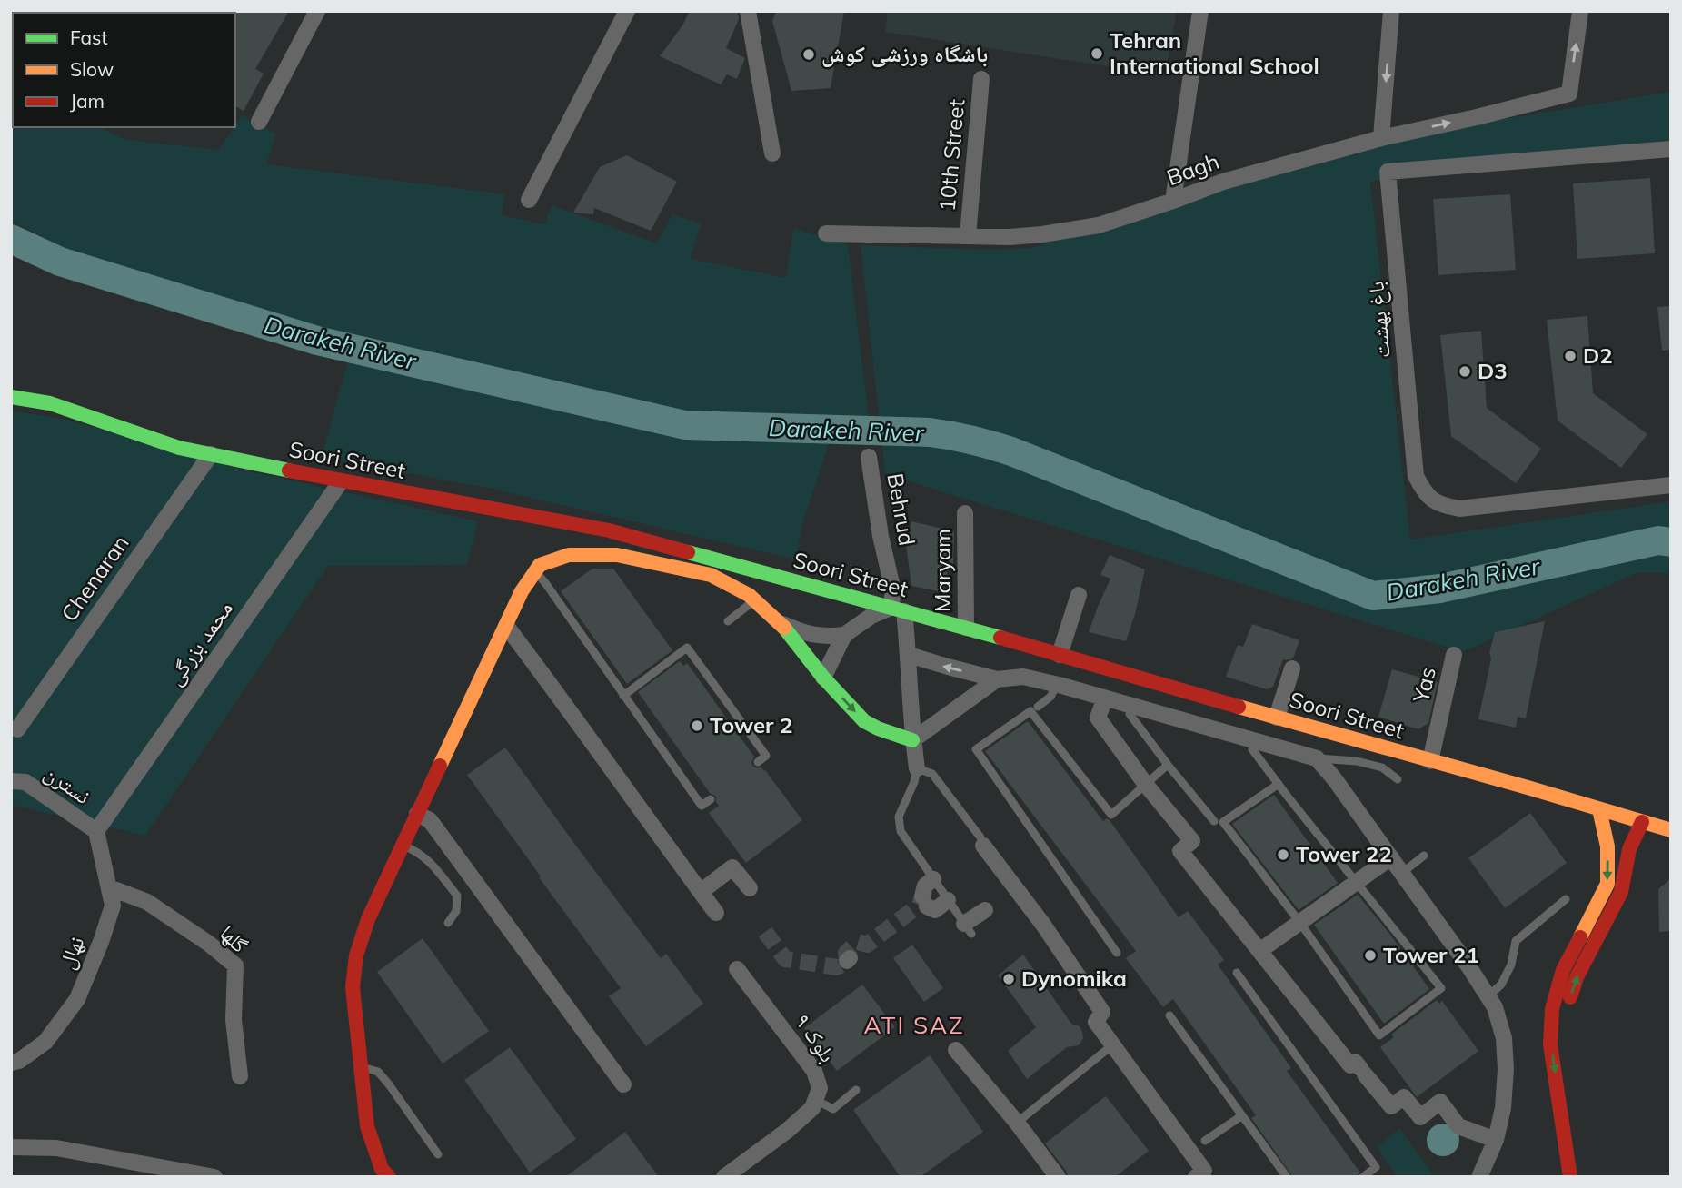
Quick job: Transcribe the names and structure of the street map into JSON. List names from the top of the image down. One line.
{"streets":{"street":["10th Street","Bagh","باغ بهشت","Soori Street","Behrud","Maryam","Chenaran","محمد بزرگی","Yas","نسترن","گلها","نهال","بلوک ۹"]},"crossings":[["10th Street","Bagh"],["Soori Street","Behrud"],["Soori Street","Maryam"],["Soori Street","Chenaran"],["Soori Street","محمد بزرگی"],["Soori Street","Yas"],["محمد بزرگی","نسترن"],["محمد بزرگی","نهال"],["نسترن","نهال"],["گلها","نهال"]],"districts":["ATI SAZ"],"water":["Darakeh River"],"places":["Tehran International School","باشگاه ورزشی کوش","D2","D3","Tower 2","Tower 22","Tower 21","Dynomika"],"legend":["Fast","Slow","Jam"]}
